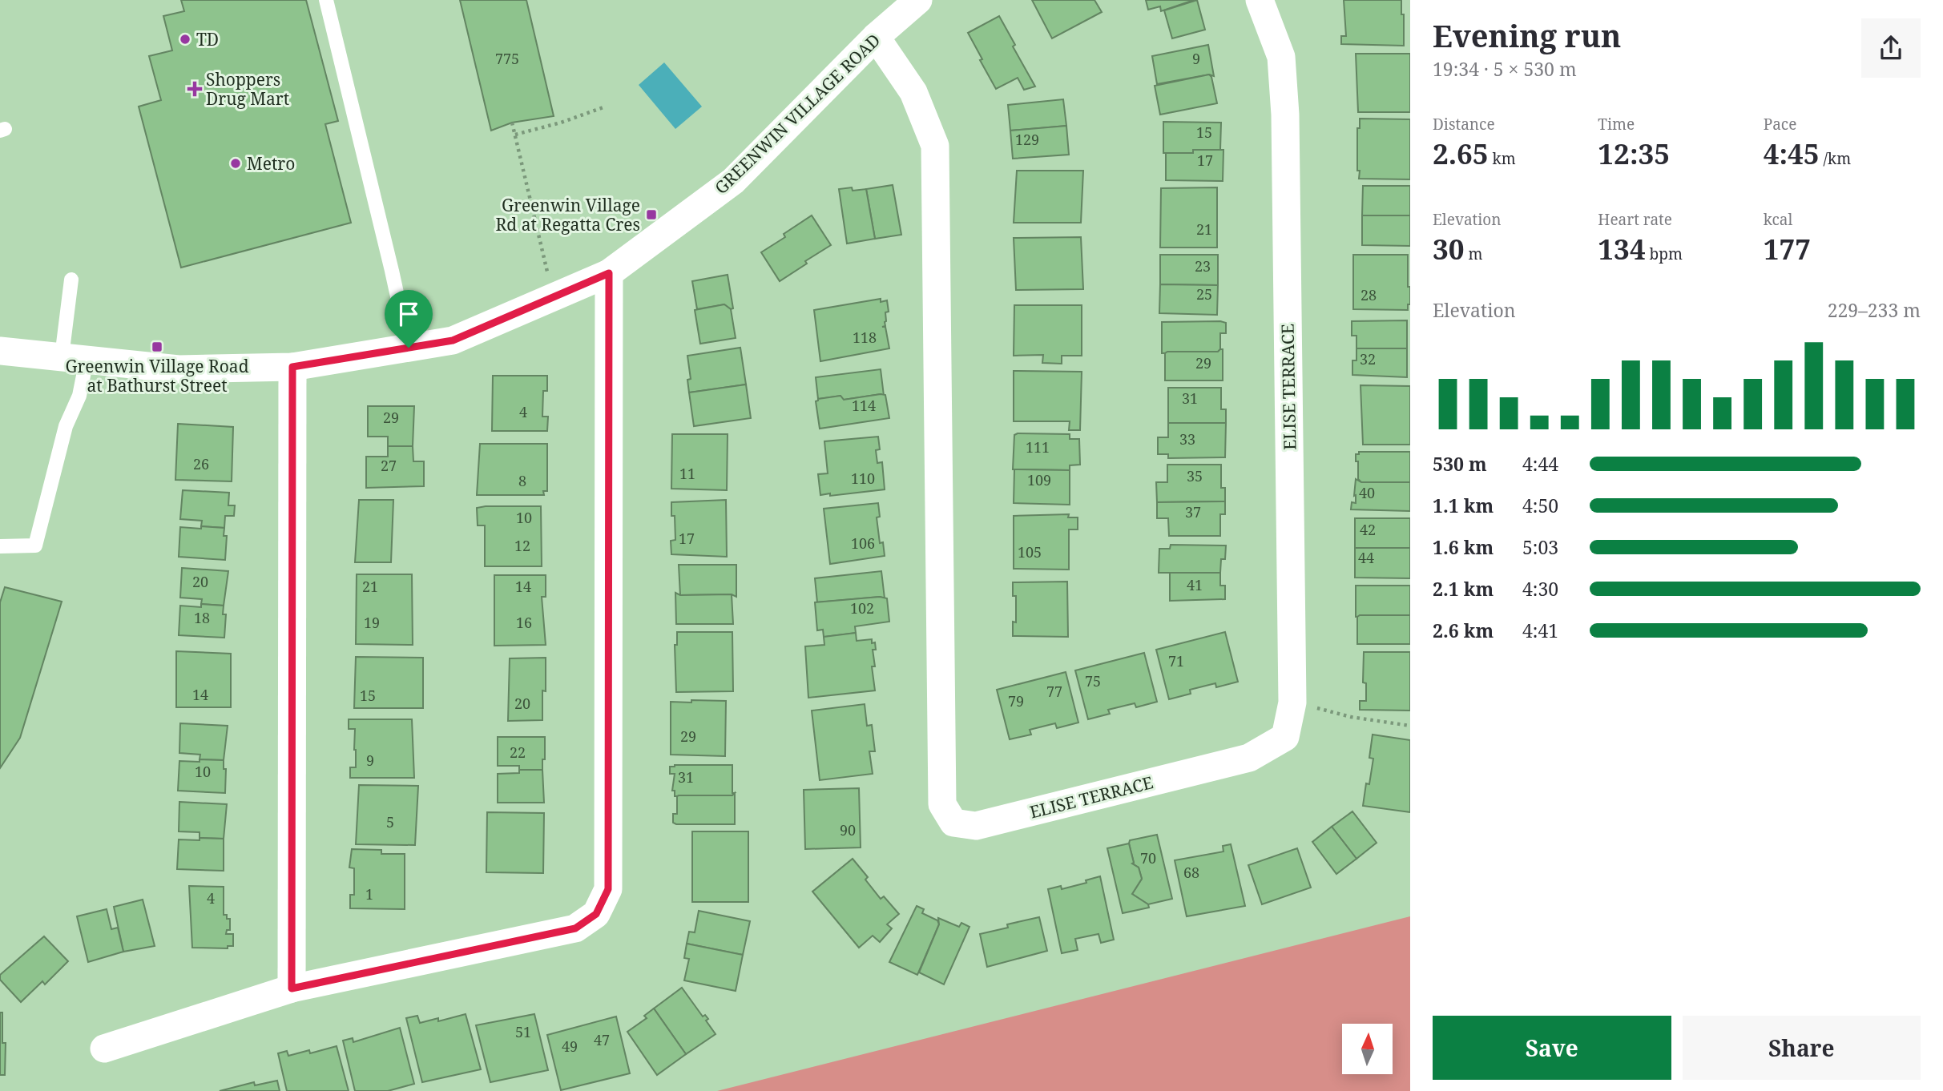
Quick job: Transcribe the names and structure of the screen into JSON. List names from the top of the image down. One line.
{"streets":{"street":["GREENWIN VILLAGE ROAD","ELISE TERRACE"]},"crossings":[["GREENWIN VILLAGE ROAD","ELISE TERRACE"]],"places":{"other":["TD","Metro"],"health":["Shoppers Drug Mart"],"transit":["Greenwin Village Rd at Regatta Cres","Greenwin Village Road at Bathurst Street"]},"house_numbers":["775","9","15","129","17","21","23","25","28","118","32","29","31","114","4","29","33","111","26","27","11","35","110","109","8","40","37","10","42","17","106","12","105","44","20","41","21","14","102","18","19","16","71","75","77","14","15","79","20","29","22","9","10","31","5","90","70","68","1","4","51","47","49"],"north":"top","page":{"heading":["Evening run","19:34 · 5 × 530 m"],"stats":[["Distance","2.65 km"],["Time","12:35"],["Pace","4:45 /km"],["Elevation","30 m"],["Heart rate","134 bpm"],["kcal","177"]],"chart":["Elevation","229–233 m"],"list":[{"name":"530 m","note":"4:44"},{"name":"1.1 km","note":"4:50"},{"name":"1.6 km","note":"5:03"},{"name":"2.1 km","note":"4:30"},{"name":"2.6 km","note":"4:41"}],"buttons":["Save","Share"]}}
